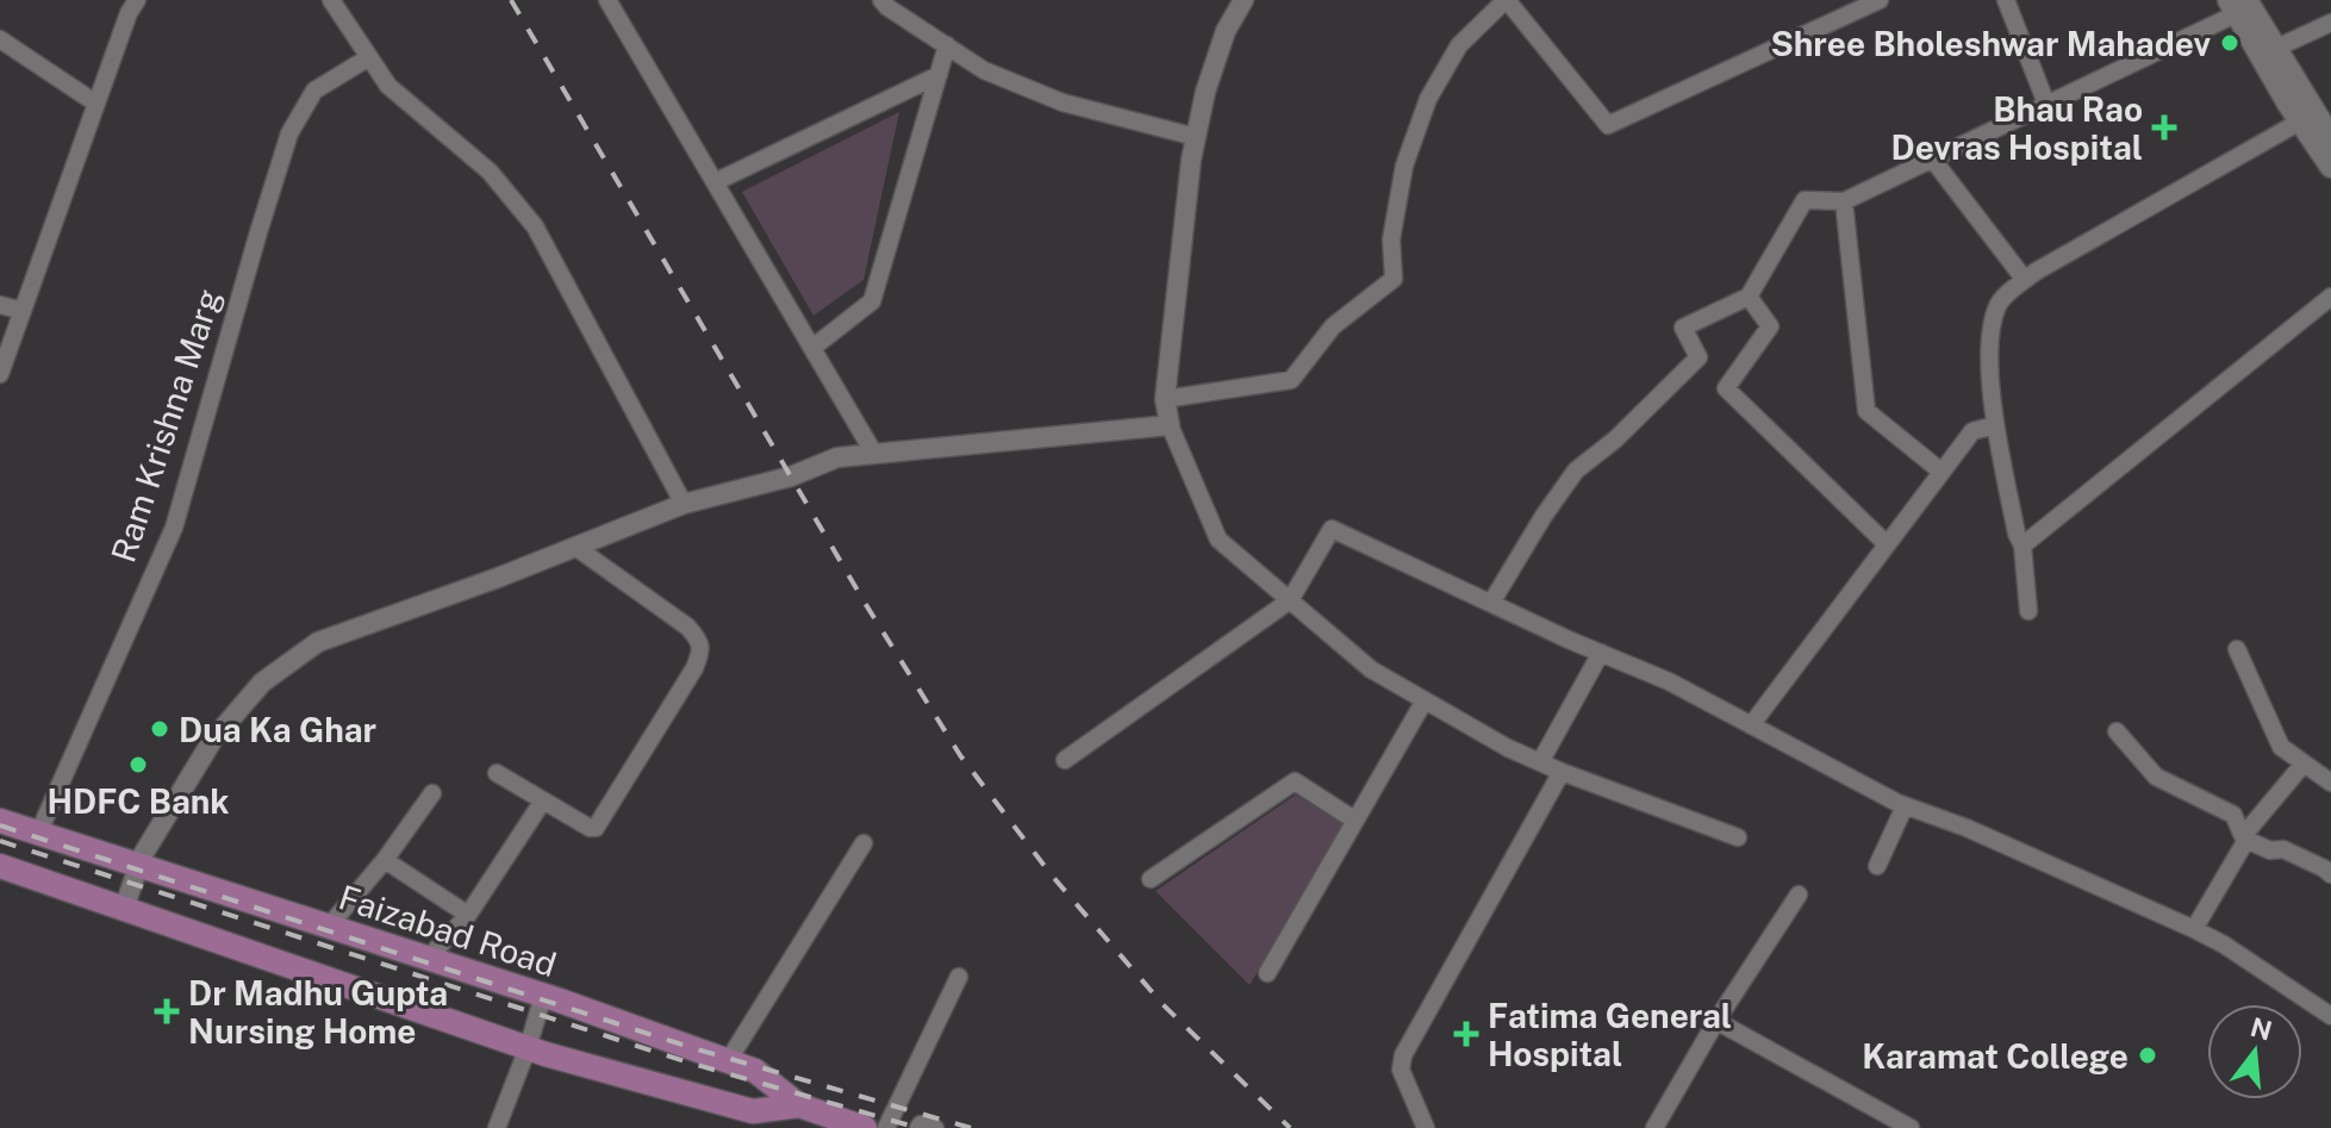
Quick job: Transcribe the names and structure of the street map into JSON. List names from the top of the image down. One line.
{"streets":{"main road":["Faizabad Road"],"street":["Ram Krishna Marg"]},"crossings":[["Ram Krishna Marg","Faizabad Road"]],"places":{"other":["Shree Bholeshwar Mahadev","Dua Ka Ghar","HDFC Bank","Karamat College"],"health":["Bhau Rao Devras Hospital","Dr Madhu Gupta Nursing Home","Fatima General Hospital"]},"north":"top"}
